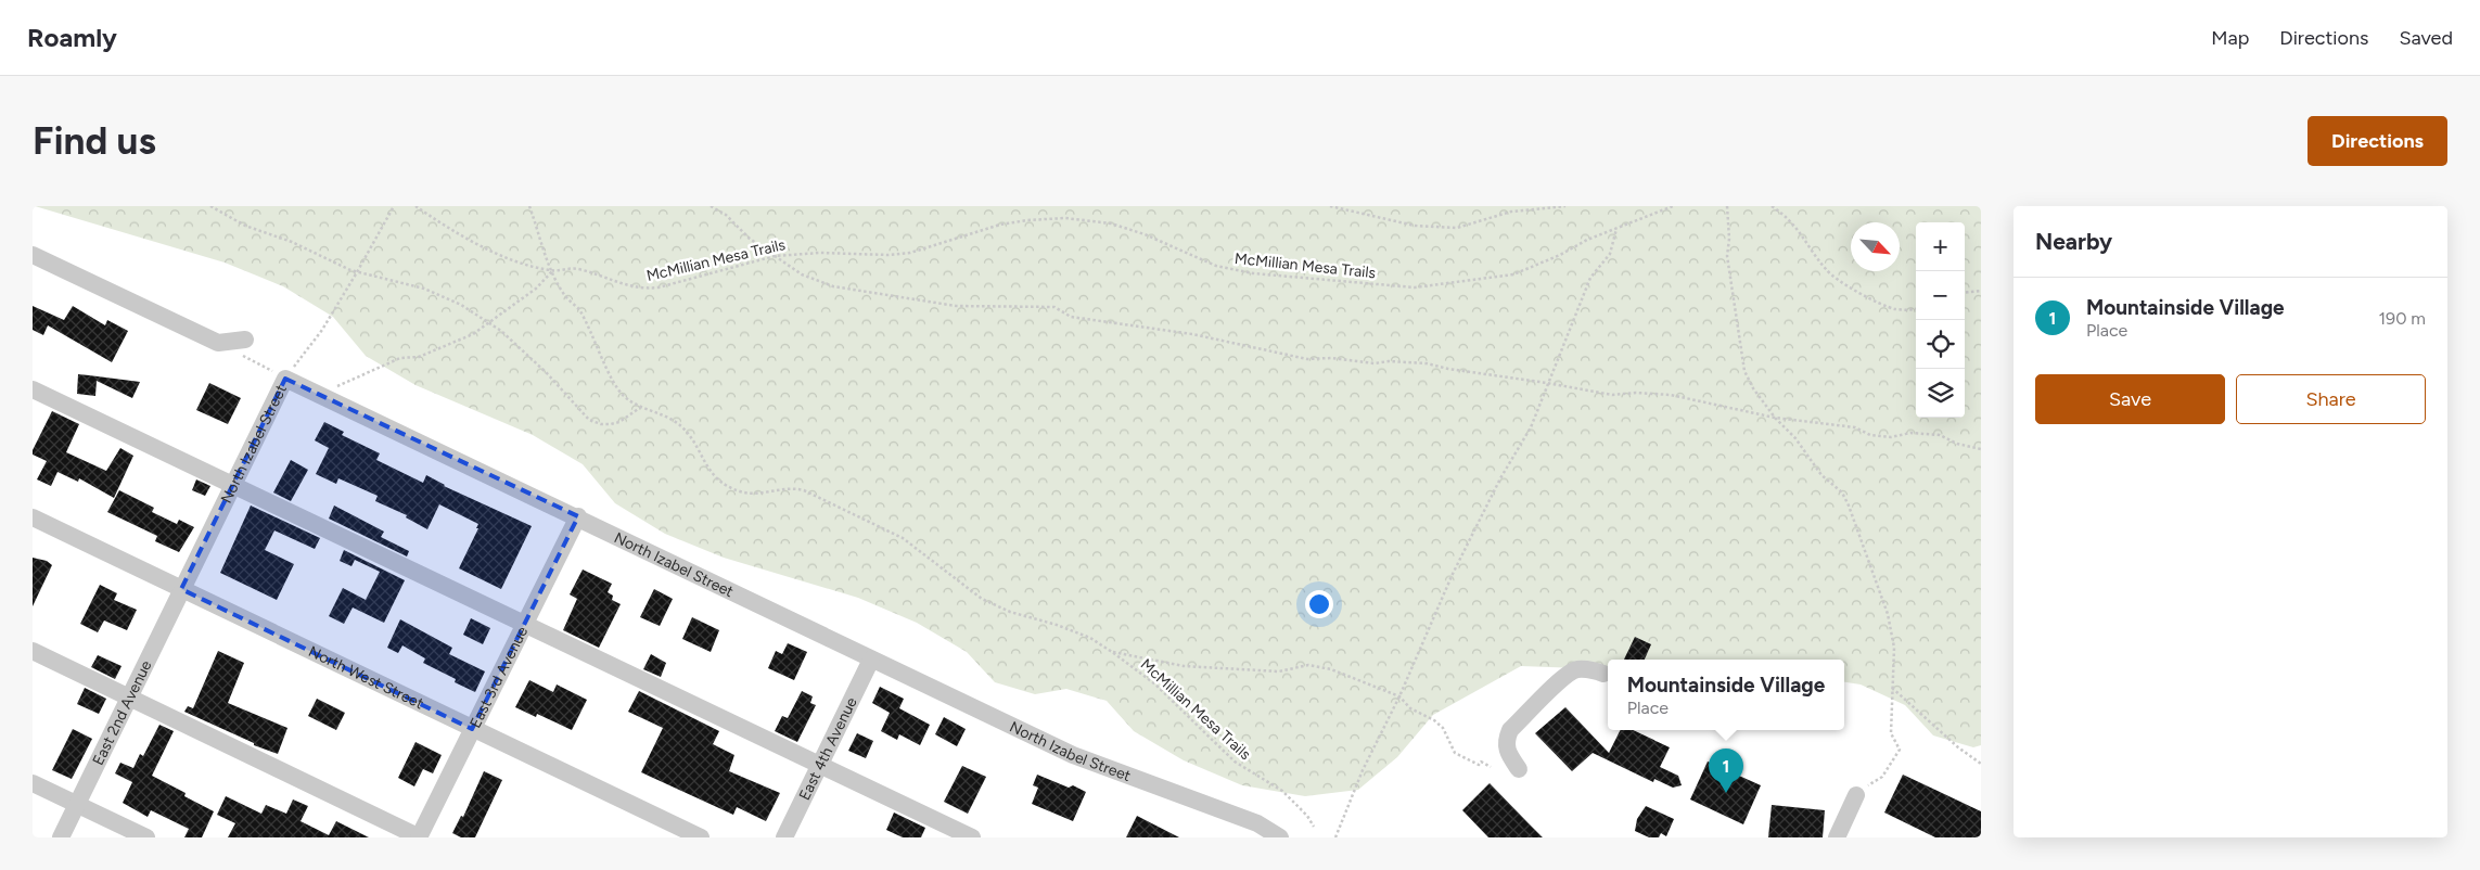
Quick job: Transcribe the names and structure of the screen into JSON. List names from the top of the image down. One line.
{"streets":{"street":["North Izabel Street","East 3rd Avenue","North West Street","East 2nd Avenue","East 4th Avenue"],"path":["McMillian Mesa Trails"]},"crossings":[["North Izabel Street","East 3rd Avenue"],["North Izabel Street","North West Street"],["North Izabel Street","East 2nd Avenue"],["North Izabel Street","East 4th Avenue"],["East 3rd Avenue","North West Street"],["North West Street","East 2nd Avenue"]],"north":"bottom right","page":{"header":"Roamly","nav":["Map","Directions","Saved"],"buttons":["Directions",["Save","Share"]],"title":"Find us","heading":"Nearby","map_buttons":["+","−"],"list":[{"mark":"1","name":"Mountainside Village","note":"Place","value":"190 m"}],"popup":["Mountainside Village","Place"],"pins":"1"}}
